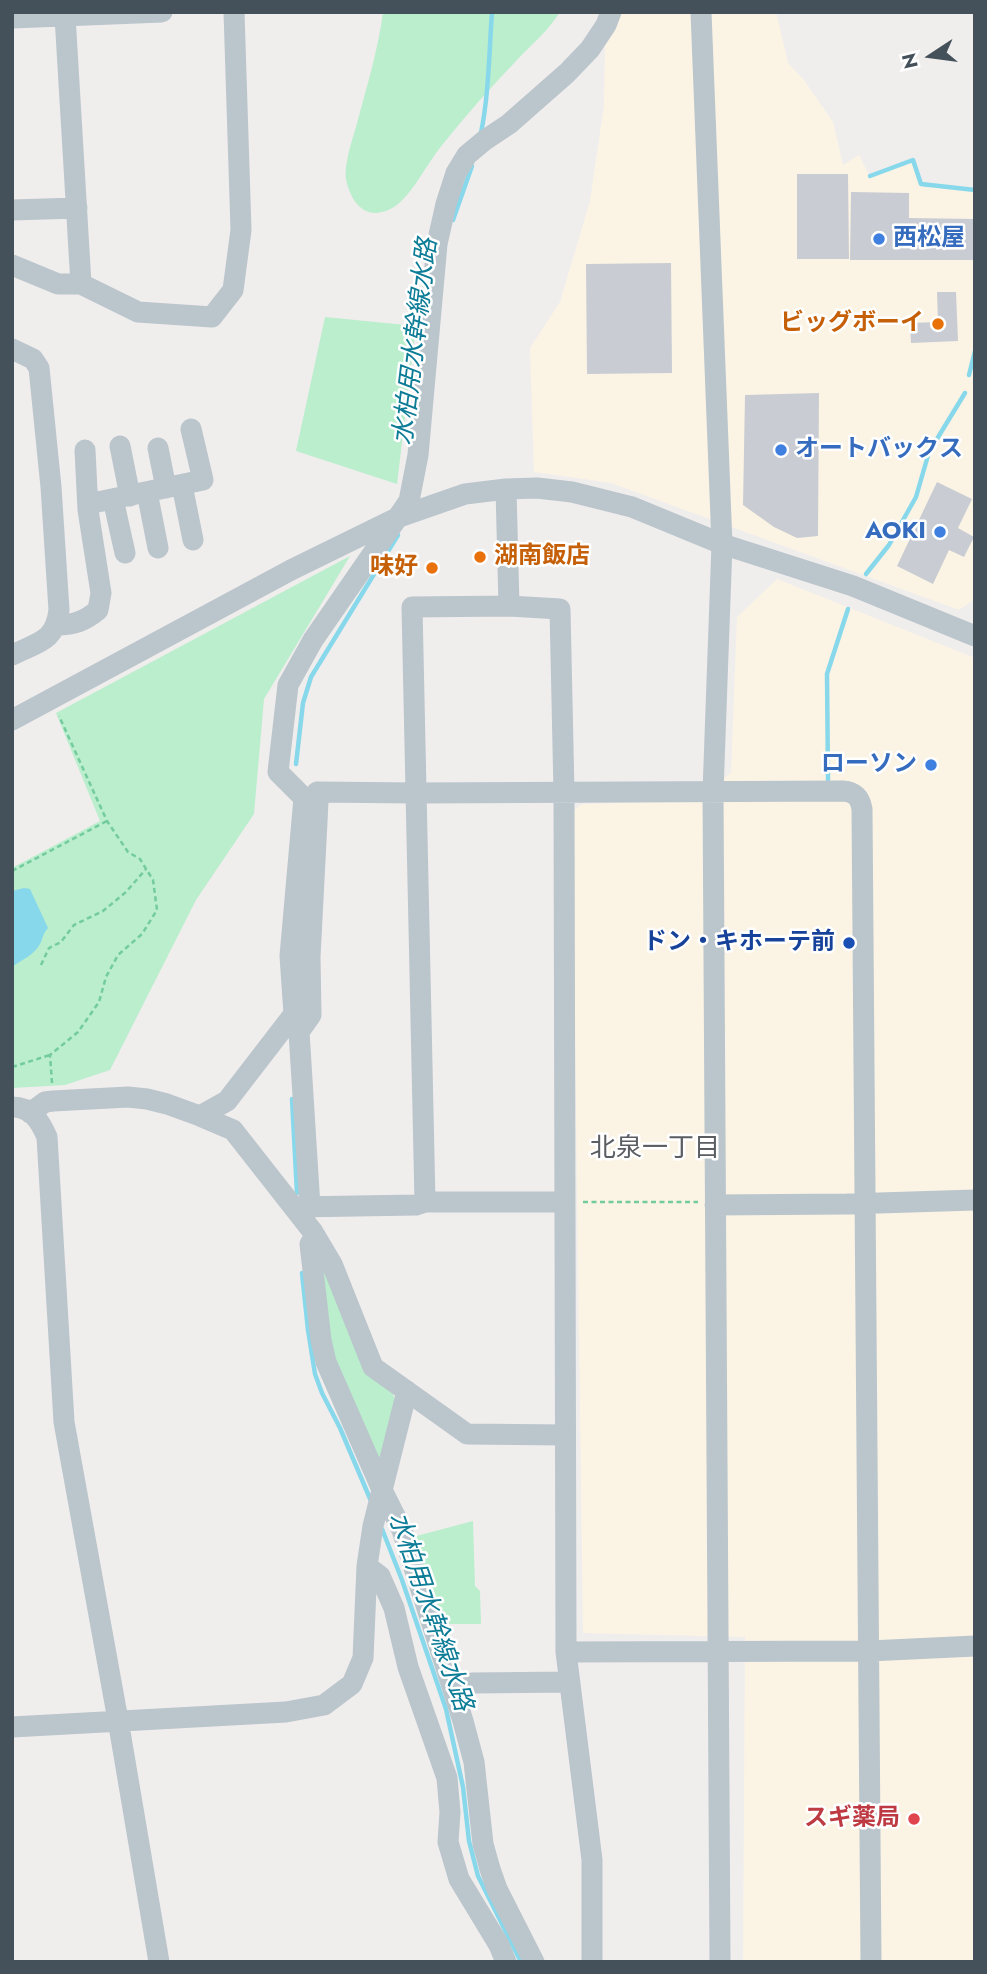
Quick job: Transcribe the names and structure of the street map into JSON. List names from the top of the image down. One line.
{"districts":["北泉一丁目"],"water":["水柏用水幹線水路"],"places":["西松屋","ビッグボーイ","オートバックス","AOKI","湖南飯店","味好","ローソン","ドン・キホーテ前","スギ薬局"],"north":"left"}
